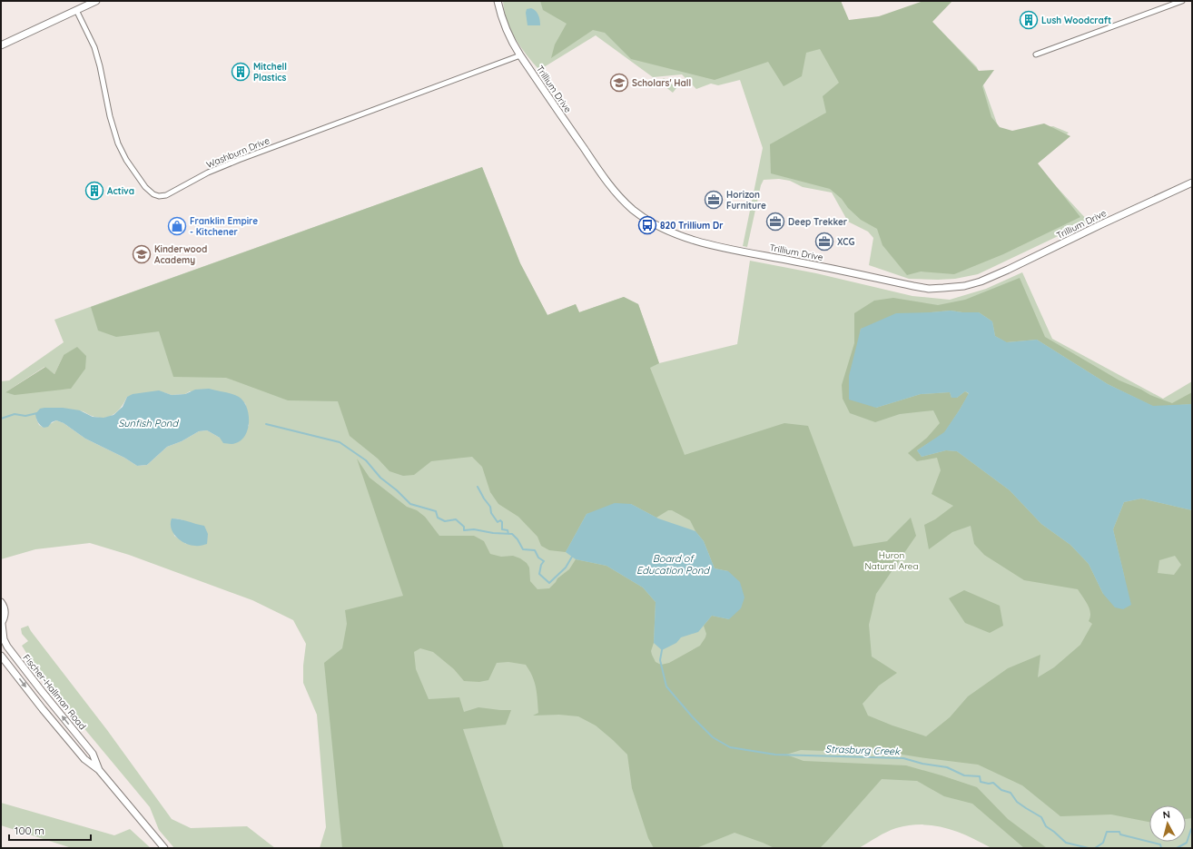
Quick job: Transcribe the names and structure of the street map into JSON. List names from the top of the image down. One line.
{"streets":{"street":["Trillium Drive","Washburn Drive","Fischer-Hallman Road"]},"crossings":[["Trillium Drive","Washburn Drive"]],"water":["Sunfish Pond","Board of Education Pond","Strasburg Creek"],"parks":["Huron Natural Area"],"places":{"building":["Lush Woodcraft","Mitchell Plastics","Activa"],"school or university":["Scholars' Hall","Kinderwood Academy"],"office":["Horizon Furniture","Deep Trekker","XCG"],"bus stop":["820 Trillium Dr"],"shop":["Franklin Empire - Kitchener"]},"scale_bar":"100 m","north":"top"}
